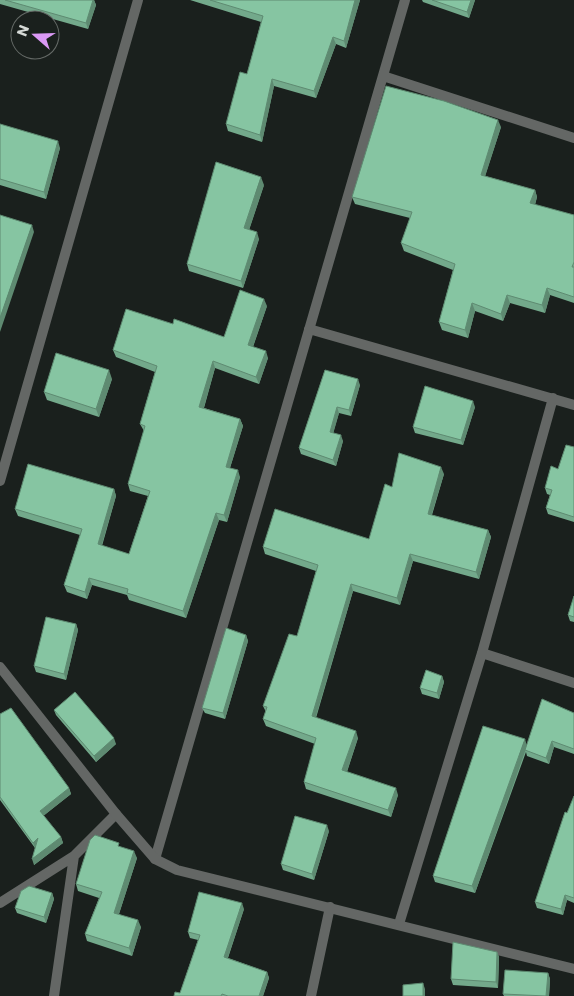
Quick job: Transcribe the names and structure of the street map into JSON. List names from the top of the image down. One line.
{"north":"left"}
